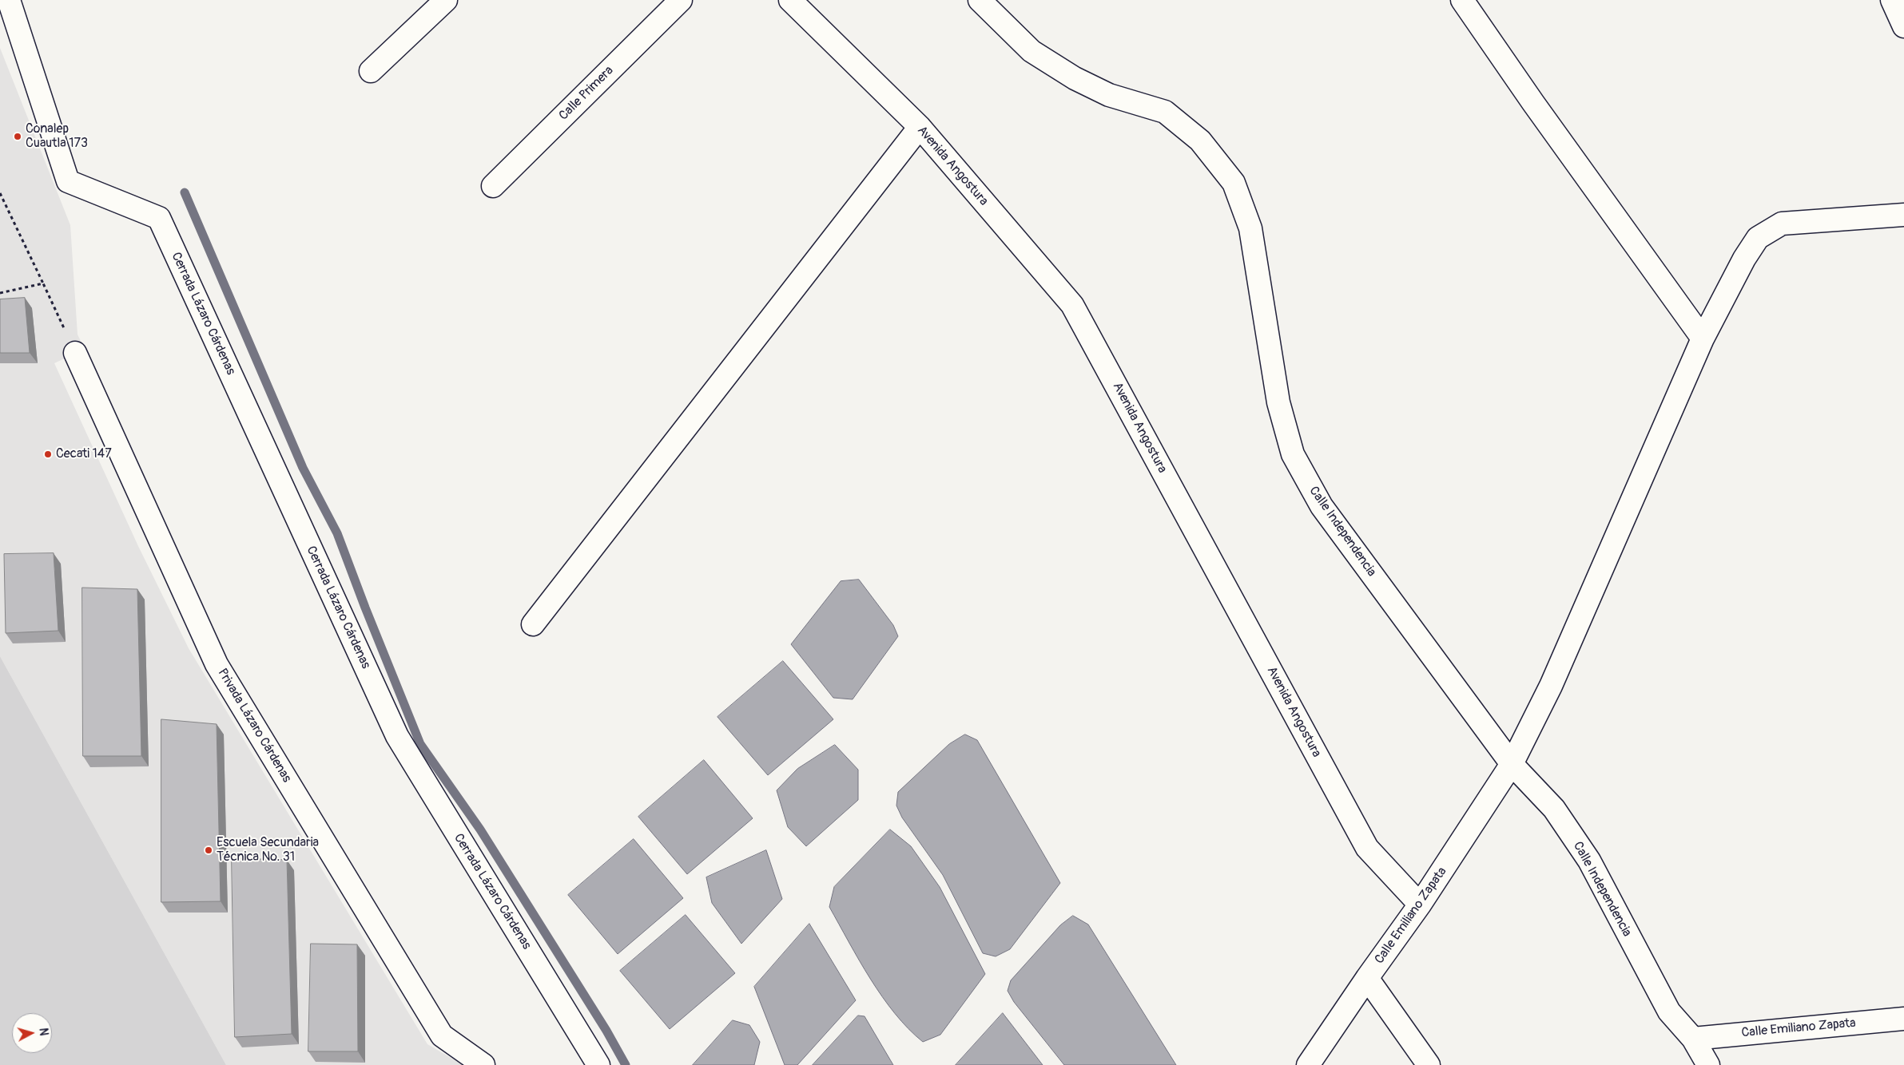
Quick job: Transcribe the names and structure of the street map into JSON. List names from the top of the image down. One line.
{"streets":{"street":["Calle Primera","Avenida Angostura","Cerrada Lázaro Cárdenas","Calle Independencia","Privada Lázaro Cárdenas","Calle Emiliano Zapata"]},"crossings":[["Avenida Angostura","Calle Emiliano Zapata"],["Calle Independencia","Calle Emiliano Zapata"]],"places":["Conalep Cuautla 173","Cecati 147","Escuela Secundaria Técnica No. 31"],"north":"right"}
